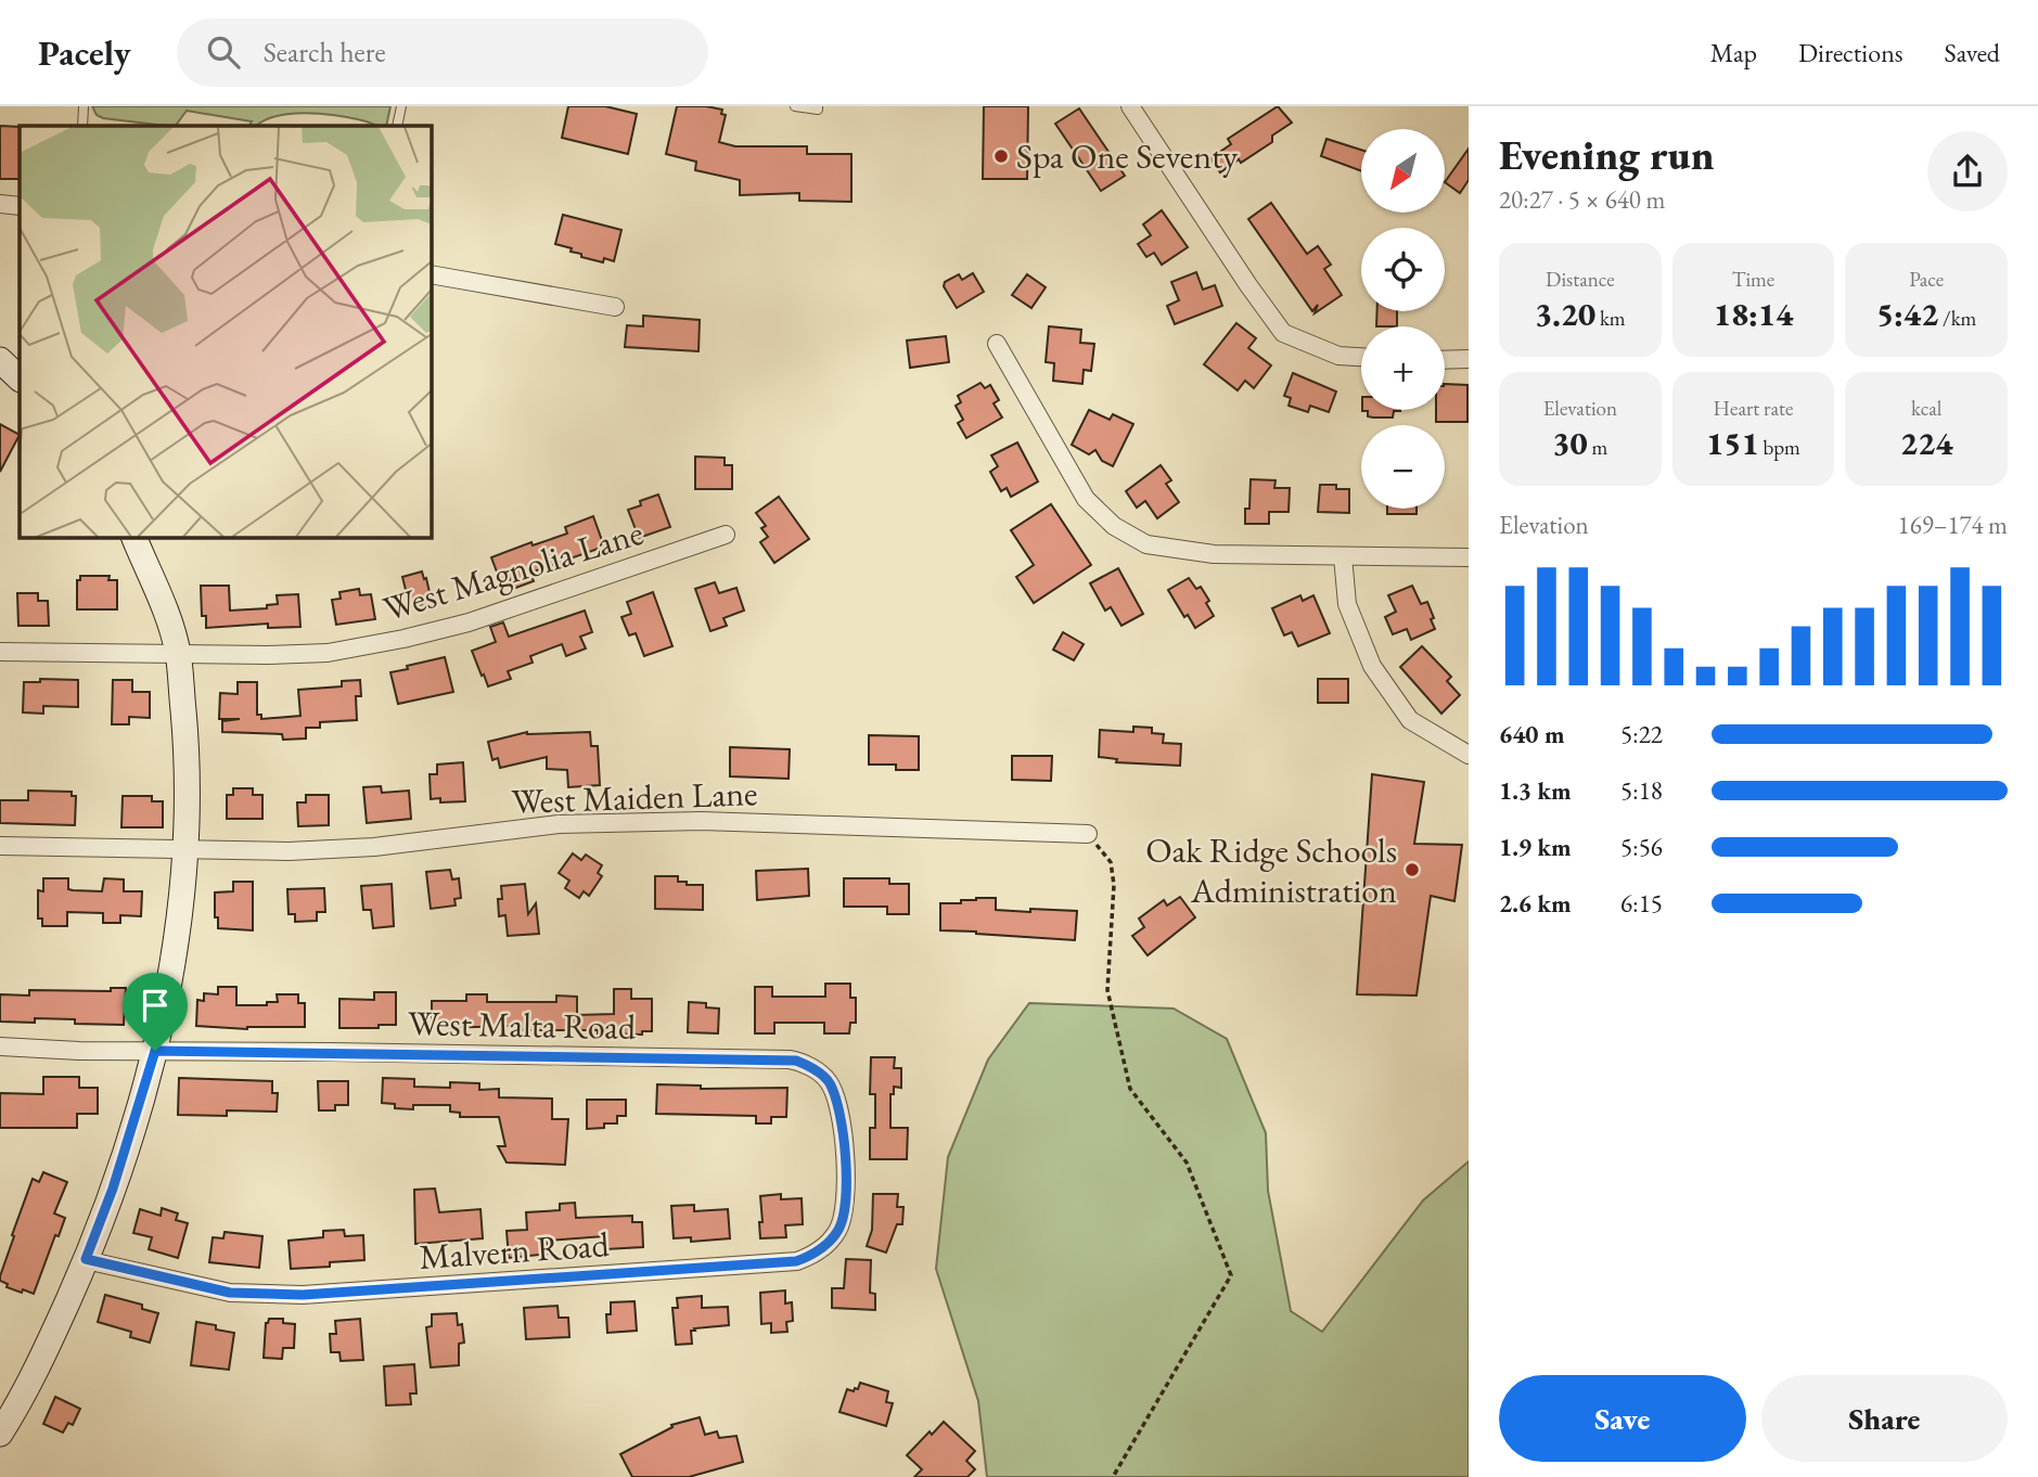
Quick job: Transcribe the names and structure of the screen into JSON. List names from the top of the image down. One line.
{"streets":{"street":["West Magnolia Lane","West Maiden Lane","West Malta Road","Malvern Road"]},"crossings":[["West Malta Road","Malvern Road"]],"places":["Spa One Seventy","Oak Ridge Schools Administration"],"north":"bottom left","page":{"header":"Pacely","search":"Search here","nav":["Map","Directions","Saved"],"heading":["Evening run","20:27 · 5 × 640 m"],"map_buttons":["+","−"],"stats":[["Distance","3.20 km"],["Time","18:14"],["Pace","5:42 /km"],["Elevation","30 m"],["Heart rate","151 bpm"],["kcal","224"]],"chart":["Elevation","169–174 m"],"list":[{"name":"640 m","note":"5:22"},{"name":"1.3 km","note":"5:18"},{"name":"1.9 km","note":"5:56"},{"name":"2.6 km","note":"6:15"}],"buttons":["Save","Share"]}}
